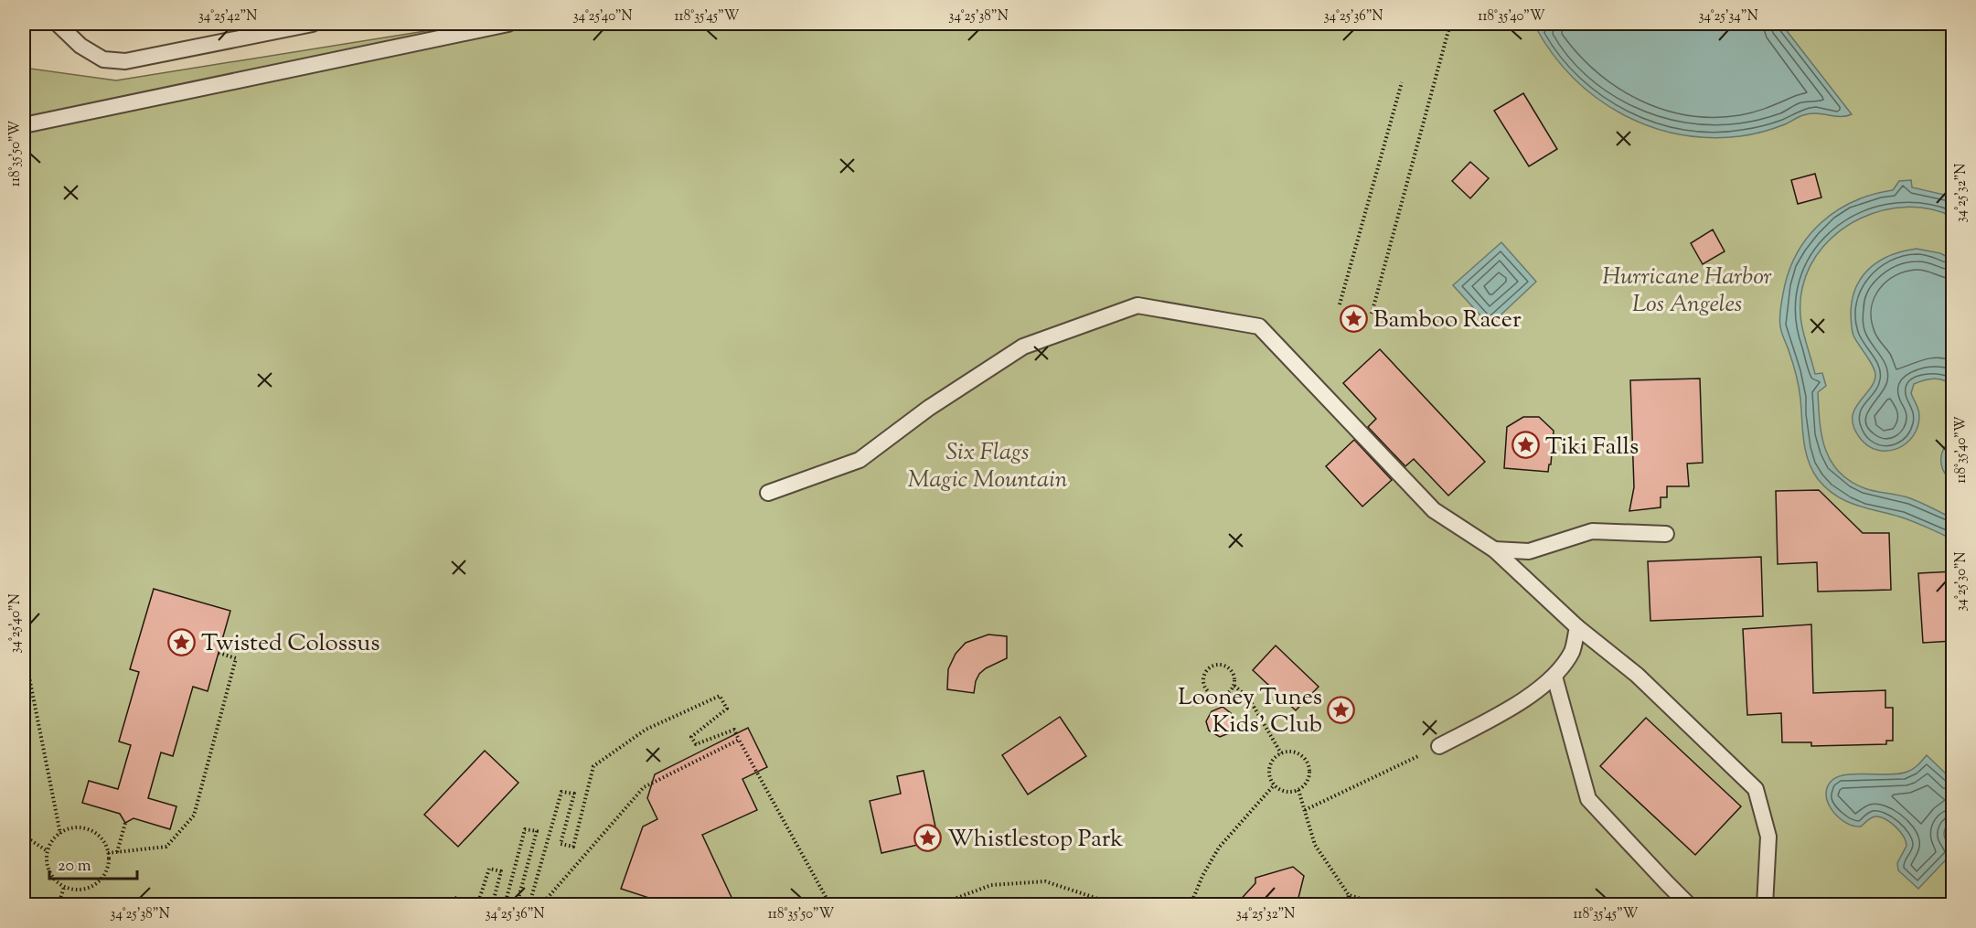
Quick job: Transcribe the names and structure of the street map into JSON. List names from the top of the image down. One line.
{"parks":["Hurricane Harbor Los Angeles","Six Flags Magic Mountain"],"places":{"place":["Bamboo Racer","Tiki Falls","Twisted Colossus","Looney Tunes Kids' Club","Whistlestop Park"]},"scale_bar":"20 m","coordinates":["34°25'42\"N","34°25'40\"N","118°35'45\"W","34°25'38\"N","34°25'36\"N","118°35'40\"W","34°25'34\"N","118°35'50\"W","34°25'32\"N","34°25'30\"N"]}
